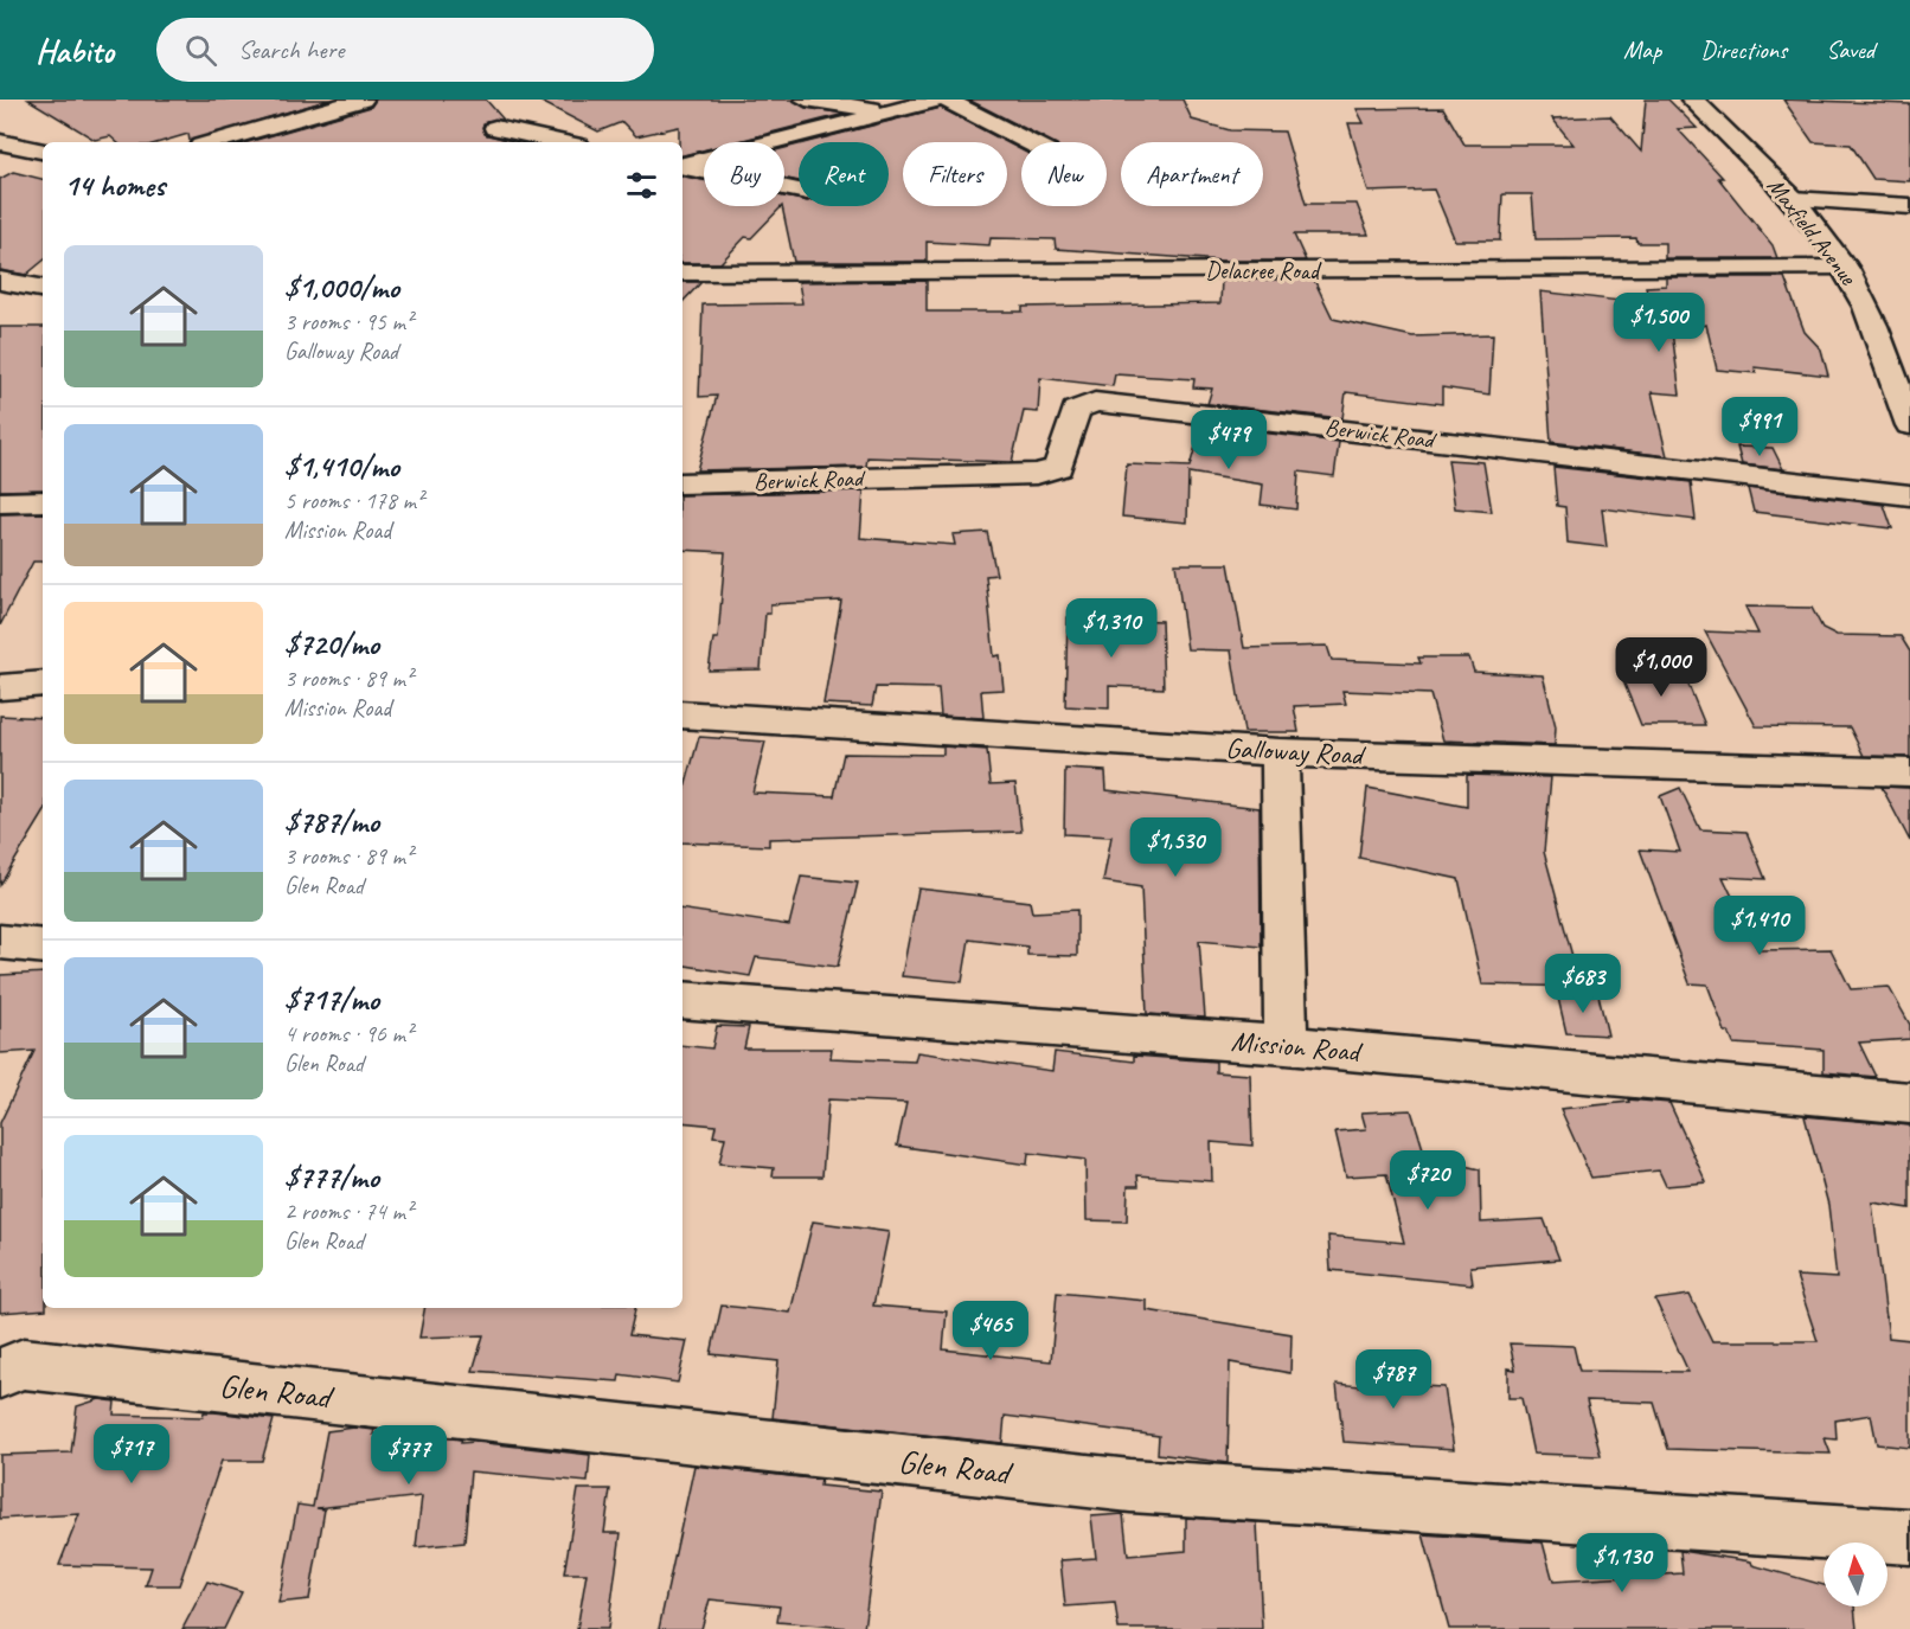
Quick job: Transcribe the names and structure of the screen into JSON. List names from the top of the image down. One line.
{"streets":{"street":["Maxfield Avenue","Delacree Road","Berwick Road","Galloway Road","Mission Road","Glen Road"]},"crossings":[["Maxfield Avenue","Delacree Road"]],"north":"top","page":{"header":"Habito","search":"Search here","nav":["Map","Directions","Saved"],"chip":["Buy","Rent","Filters","New","Apartment"],"heading":"14 homes","list":[{"name":"$1,000/mo","note":"3 rooms · 95 m² · Galloway Road"},{"name":"$1,410/mo","note":"5 rooms · 178 m² · Mission Road"},{"name":"$720/mo","note":"3 rooms · 89 m² · Mission Road"},{"name":"$787/mo","note":"3 rooms · 89 m² · Glen Road"},{"name":"$717/mo","note":"4 rooms · 96 m² · Glen Road"},{"name":"$777/mo","note":"2 rooms · 74 m² · Glen Road"}],"price":["$1,500","$991","$479","$1,310","$1,000","$1,530","$1,410","$683","$720","$465","$787","$717","$777","$1,130"]}}
